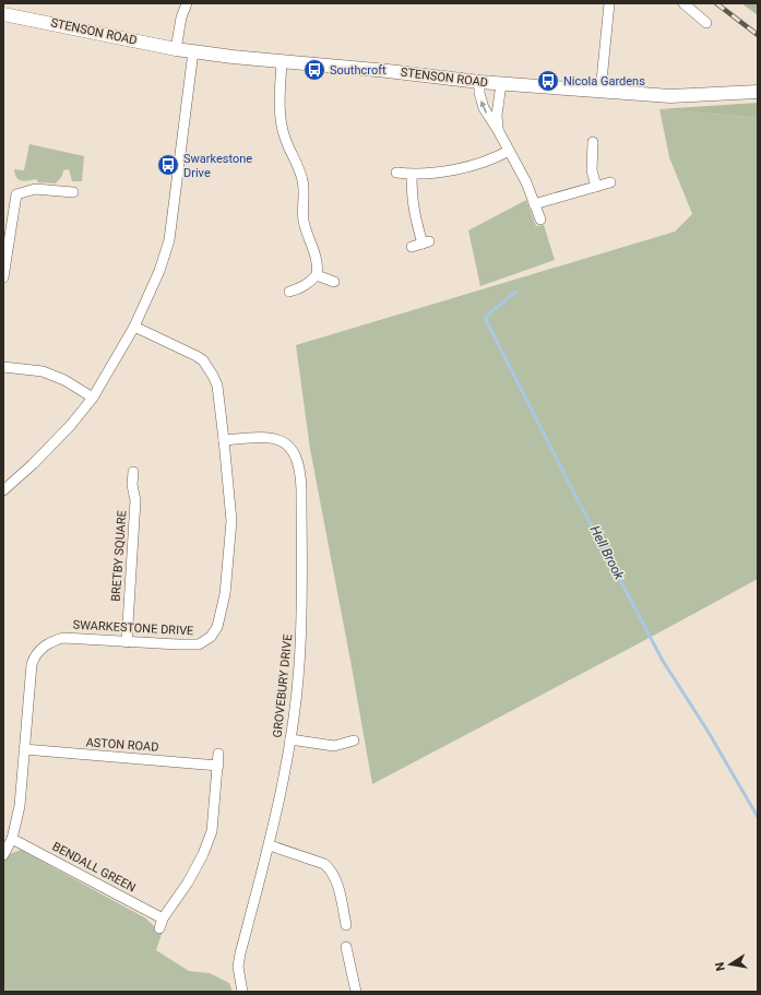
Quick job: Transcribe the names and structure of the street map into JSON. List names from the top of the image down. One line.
{"streets":{"street":["STENSON ROAD","BRETBY SQUARE","SWARKESTONE DRIVE","GROVEBURY DRIVE","ASTON ROAD","BENDALL GREEN"]},"crossings":[["BRETBY SQUARE","SWARKESTONE DRIVE"],["SWARKESTONE DRIVE","GROVEBURY DRIVE"],["SWARKESTONE DRIVE","ASTON ROAD"],["SWARKESTONE DRIVE","BENDALL GREEN"]],"water":["Hell Brook"],"places":{"bus stop":["Southcroft","Nicola Gardens","Swarkestone Drive"]},"north":"left"}
